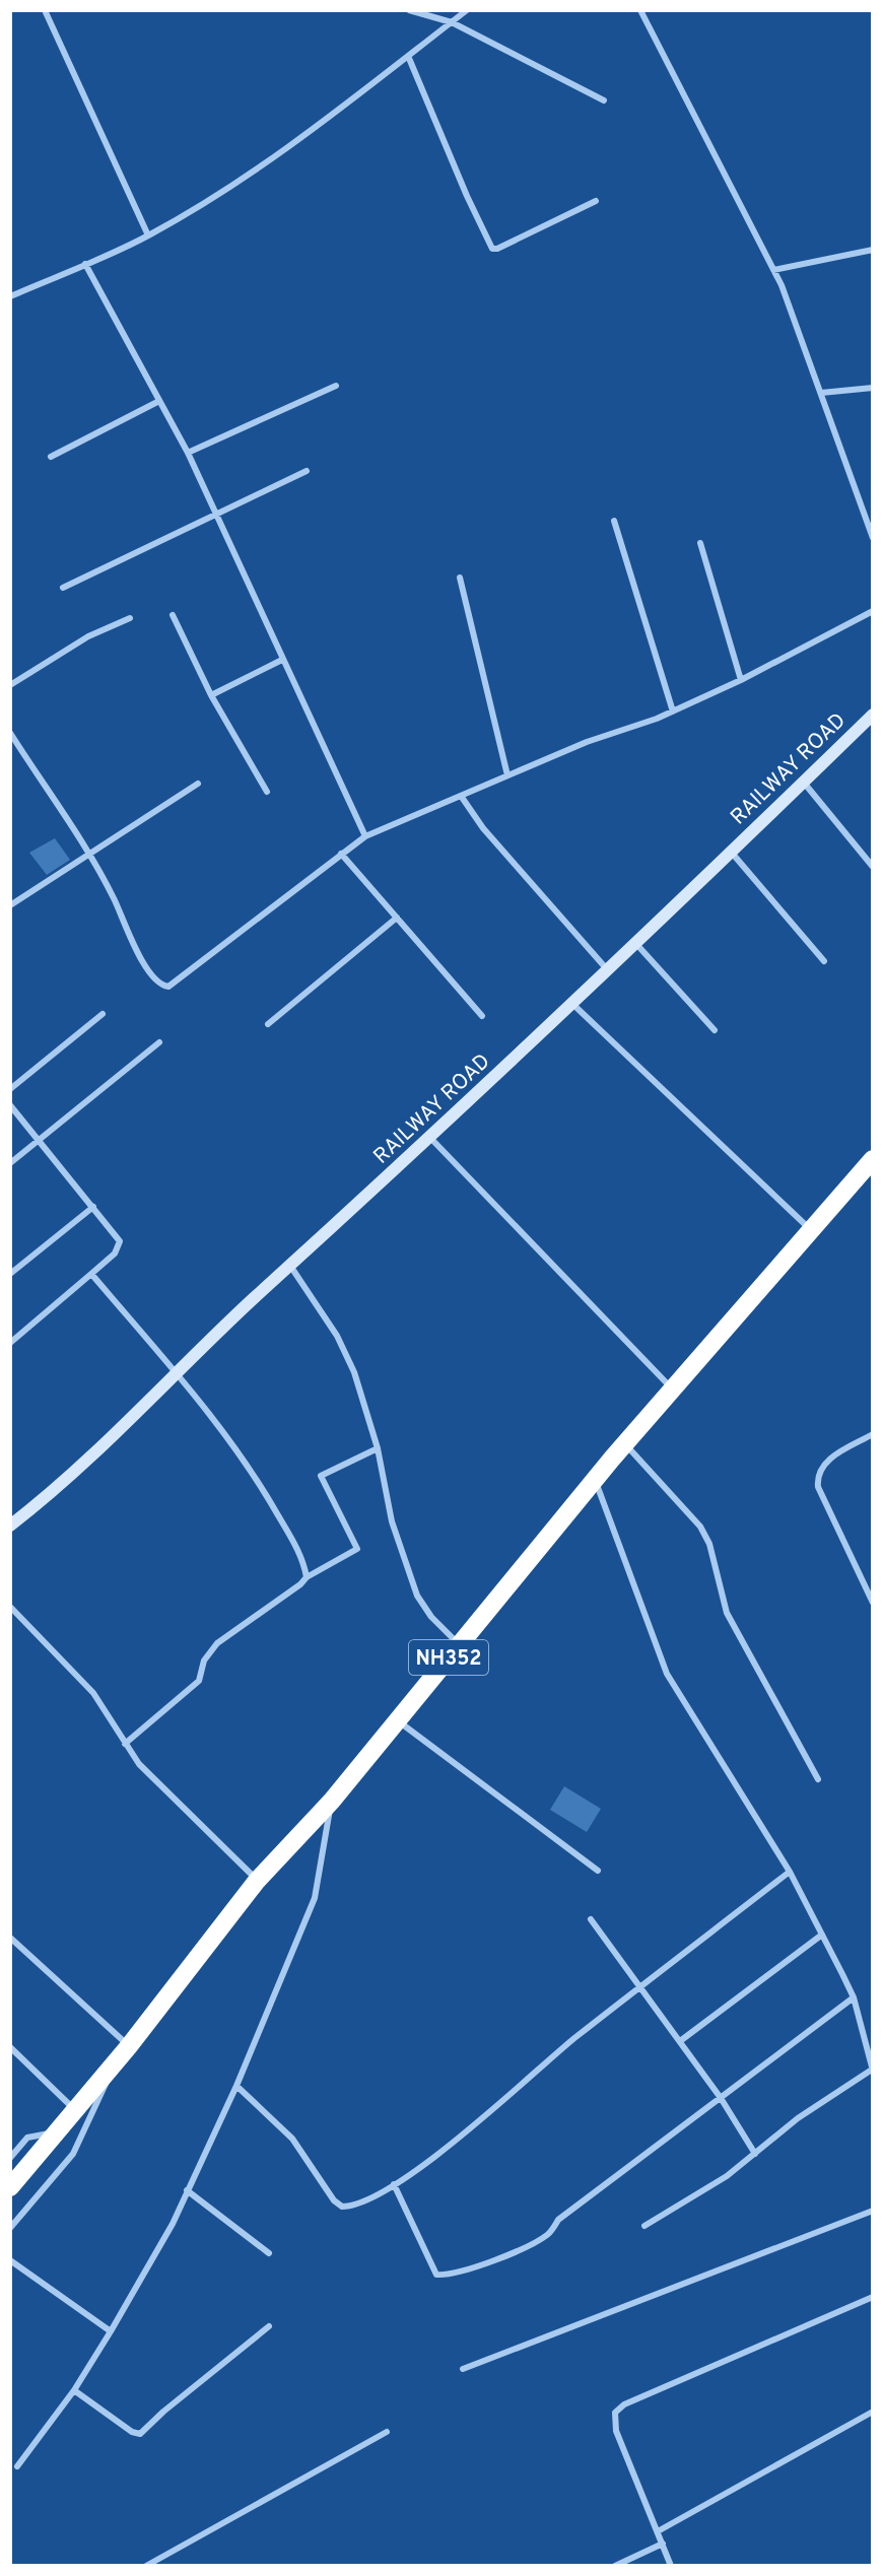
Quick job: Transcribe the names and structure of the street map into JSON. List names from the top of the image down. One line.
{"streets":{"highway":["NH352"],"street":["RAILWAY ROAD"]}}
